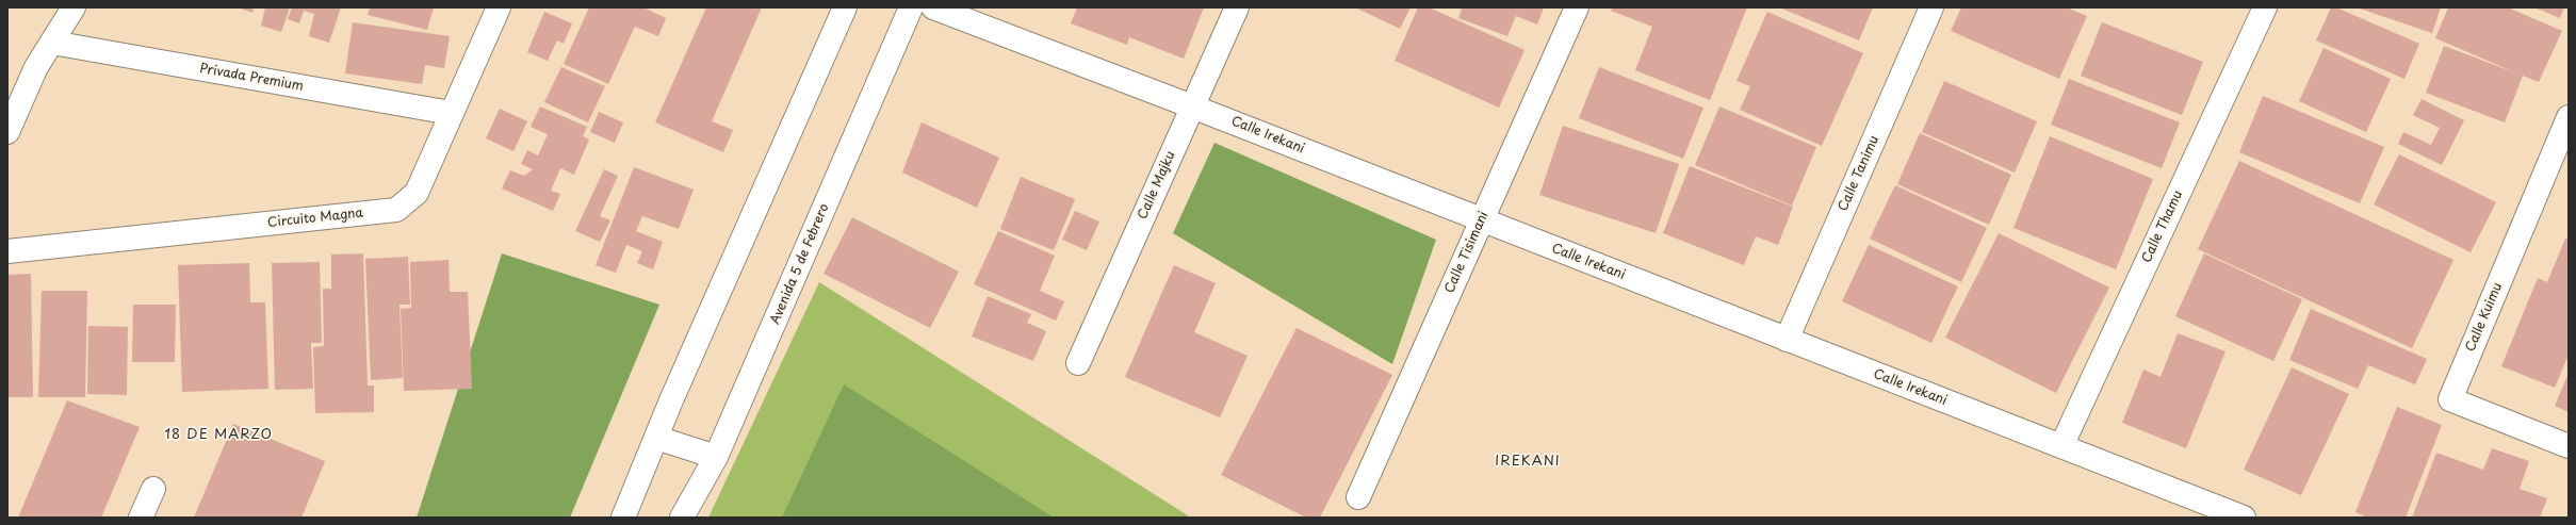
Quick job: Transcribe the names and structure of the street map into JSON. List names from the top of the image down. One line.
{"streets":{"street":["Privada Premium","Calle Irekani","Calle Tanimu","Calle Majku","Circuito Magna","Calle Thamu","Calle Tisimani","Avenida 5 de Febrero","Calle Kuimu"]},"crossings":[["Privada Premium","Circuito Magna"],["Calle Irekani","Calle Tanimu"],["Calle Irekani","Calle Majku"],["Calle Irekani","Calle Thamu"],["Calle Irekani","Calle Tisimani"]],"districts":["18 DE MARZO","IREKANI"]}
